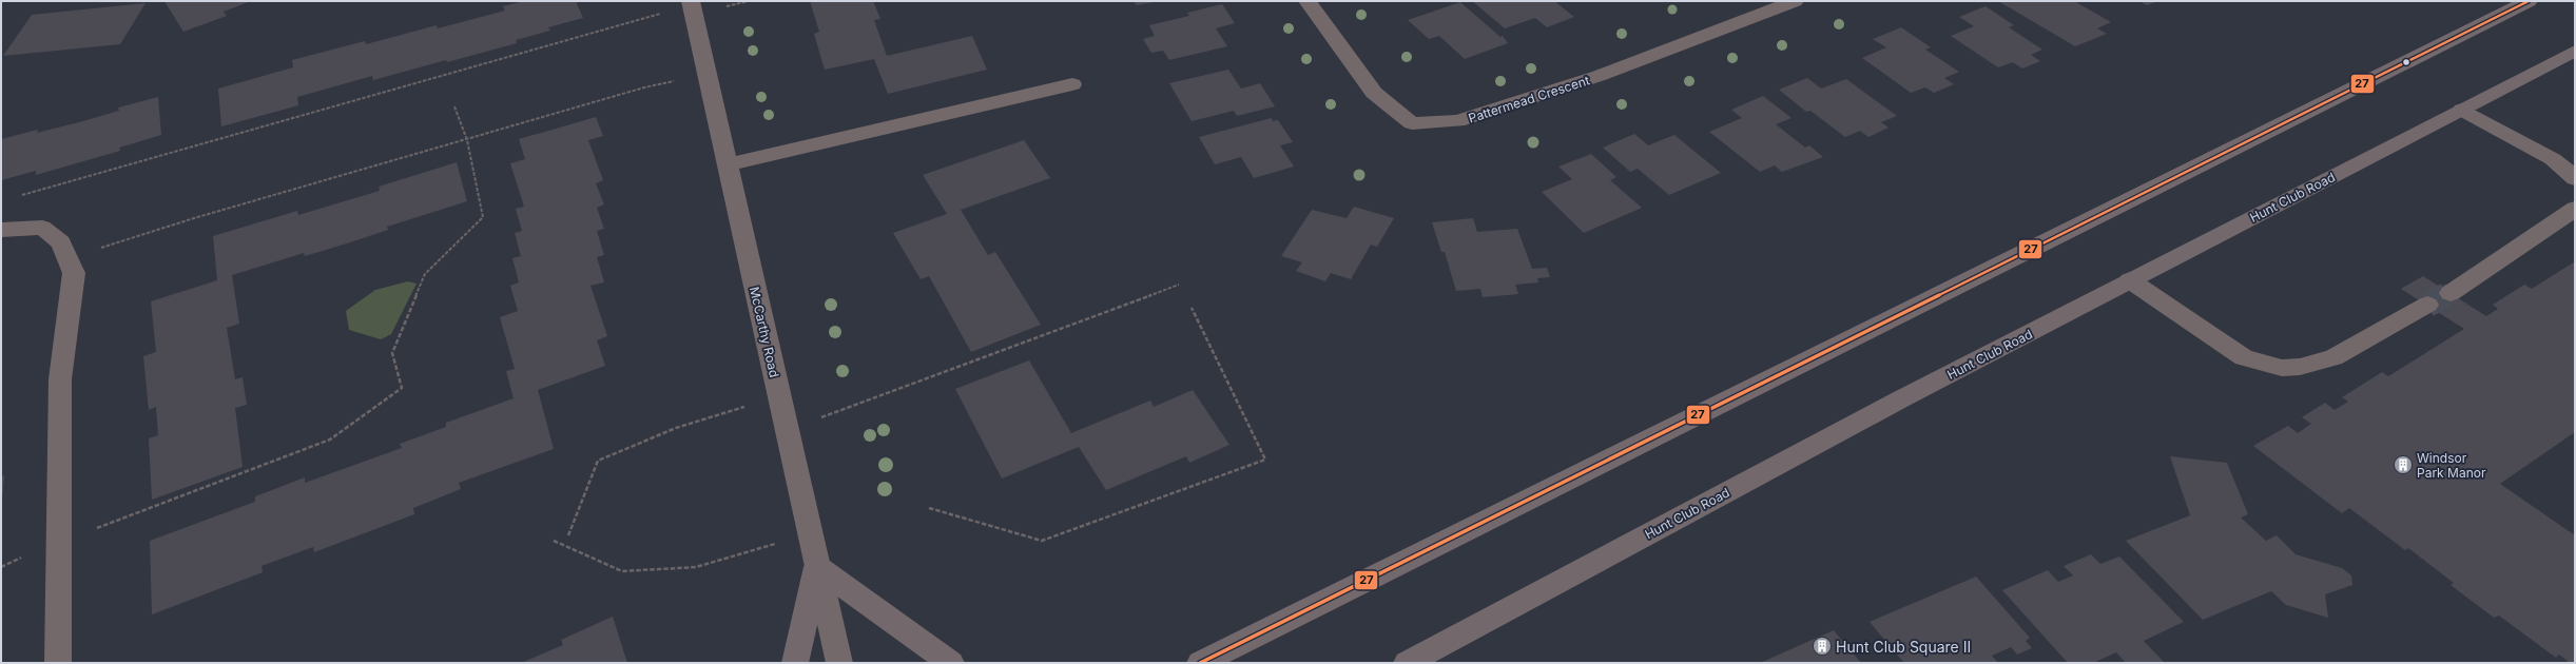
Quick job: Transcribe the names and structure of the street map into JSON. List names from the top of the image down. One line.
{"streets":{"main road":["Hunt Club Road"],"street":["Pattermead Crescent","McCarthy Road"]},"places":{"building":["Windsor Park Manor","Hunt Club Square II"]},"lines":["transit line 27"]}
